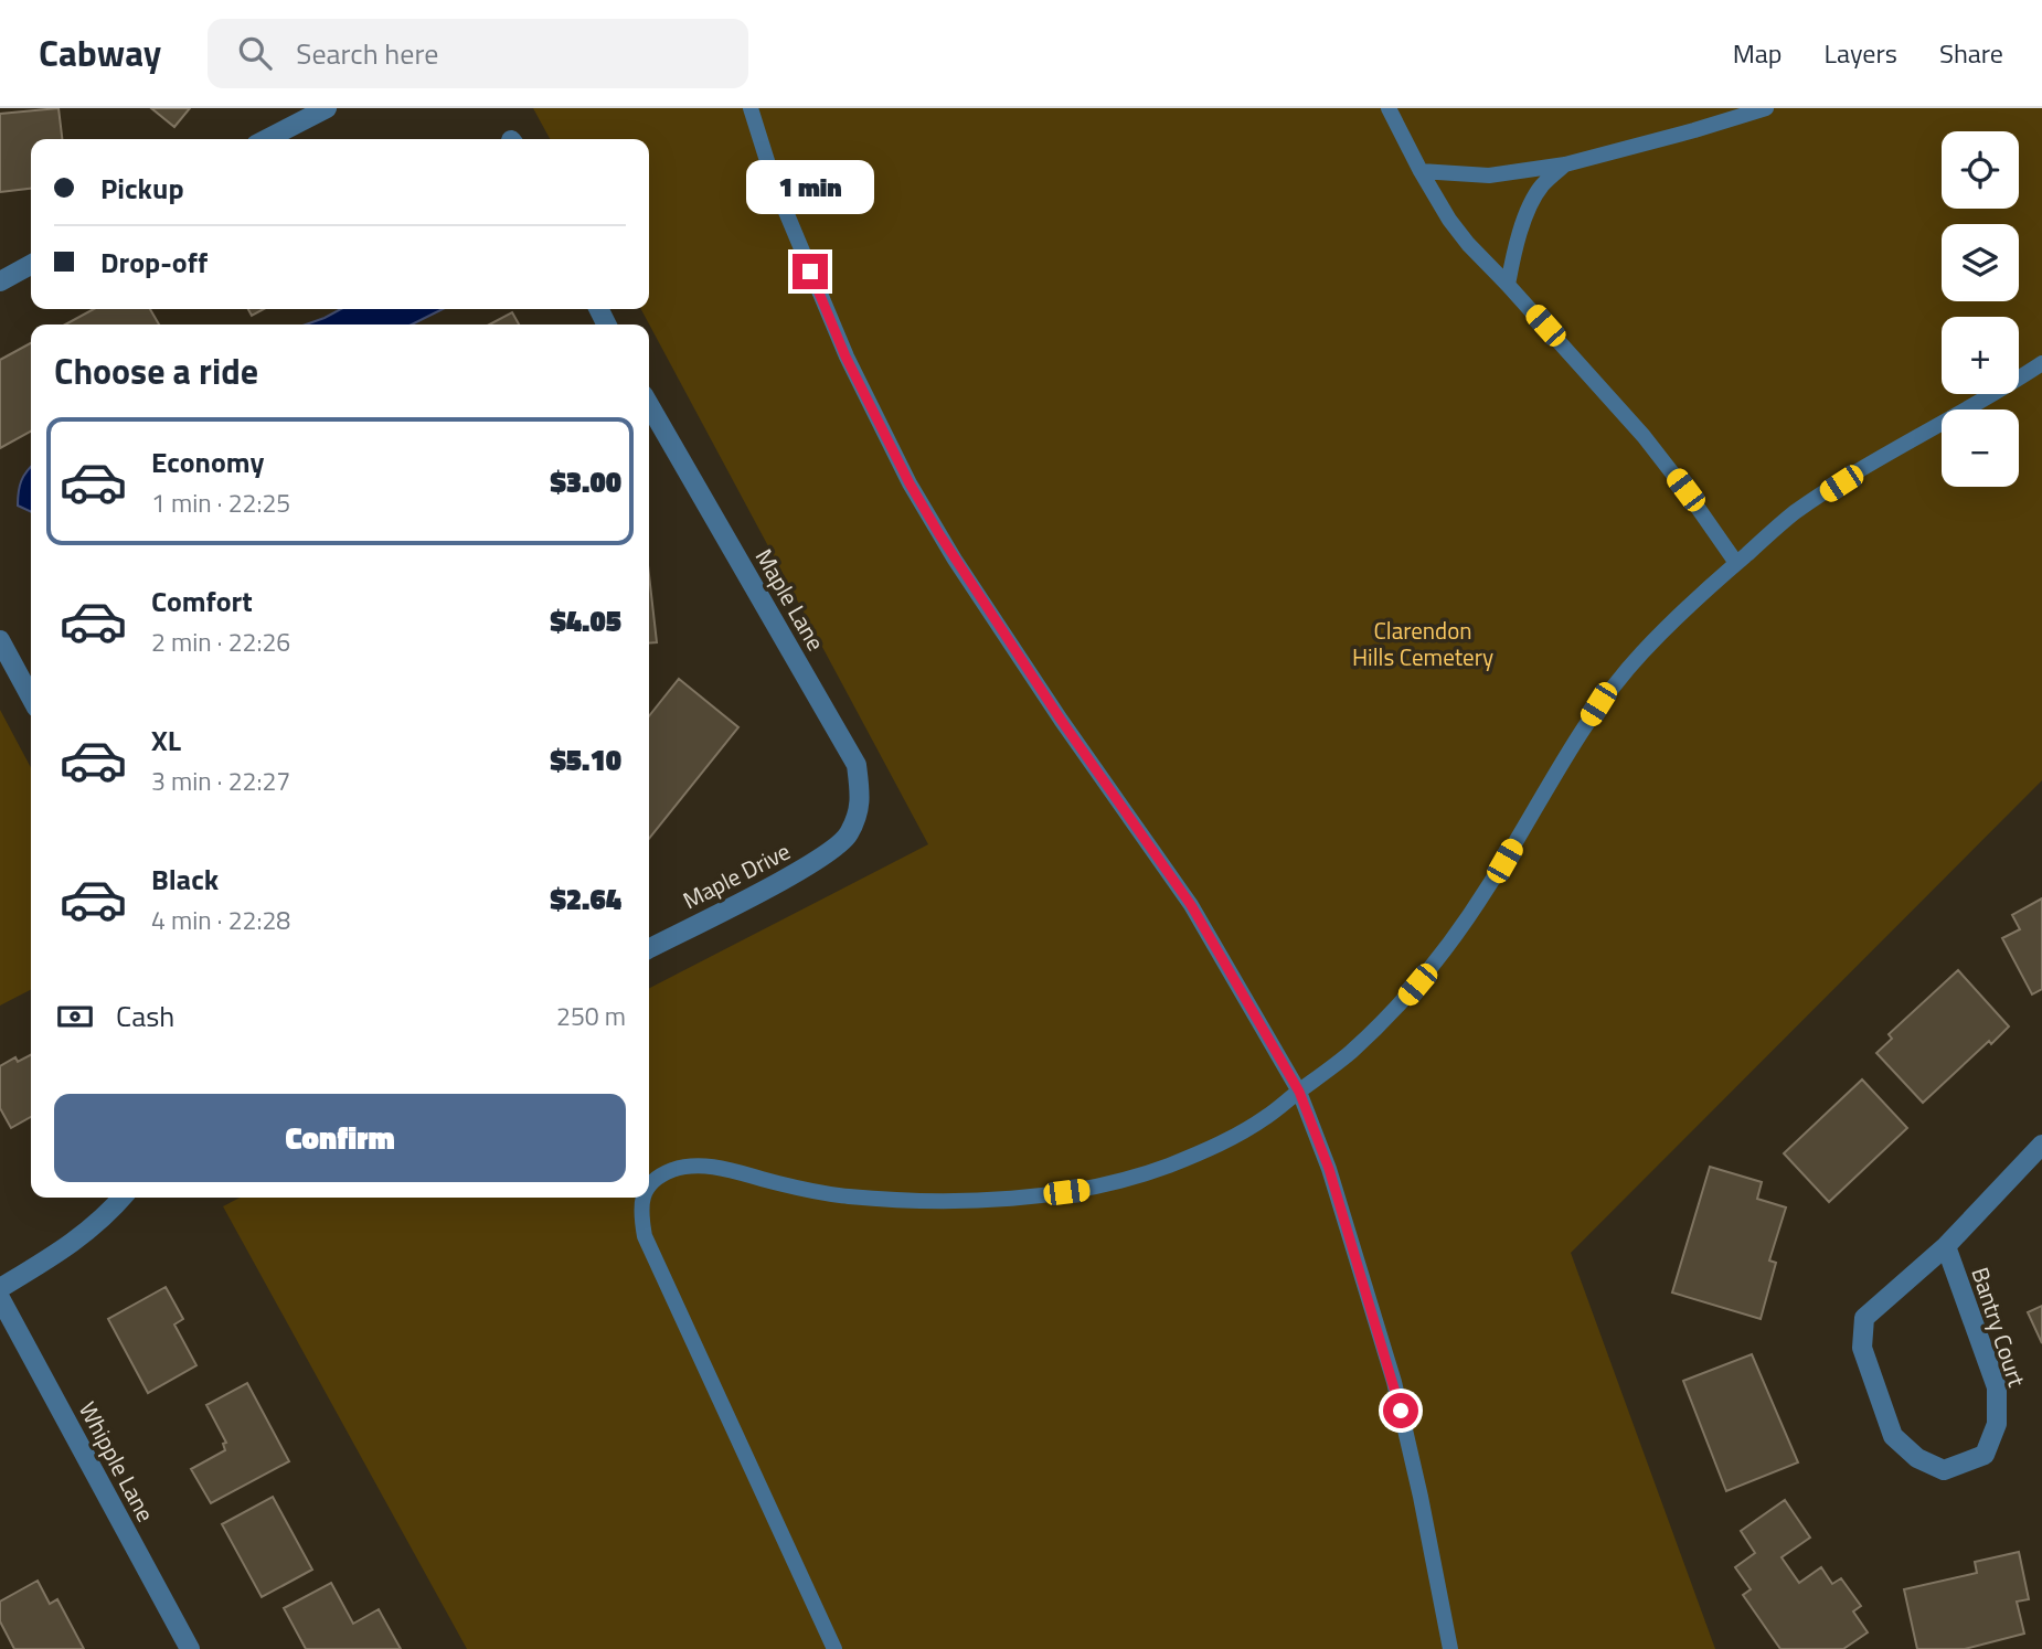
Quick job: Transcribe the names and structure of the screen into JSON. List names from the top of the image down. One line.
{"streets":{"street":["Maple Lane","Maple Drive","Bantry Court","Whipple Lane"]},"crossings":[["Maple Lane","Maple Drive"]],"parks":["Clarendon Hills Cemetery"],"page":{"header":"Cabway","search":"Search here","nav":["Map","Layers","Share"],"map_buttons":["+","−"],"banner":["Pickup","Drop-off"],"bubble":"1 min","heading":"Choose a ride","list":[{"name":"Economy","note":"1 min · 22:25","value":"$3.00"},{"name":"Comfort","note":"2 min · 22:26","value":"$4.05"},{"name":"XL","note":"3 min · 22:27","value":"$5.10"},{"name":"Black","note":"4 min · 22:28","value":"$2.64"}],"pay":["Cash","250 m"],"buttons":"Confirm"}}
